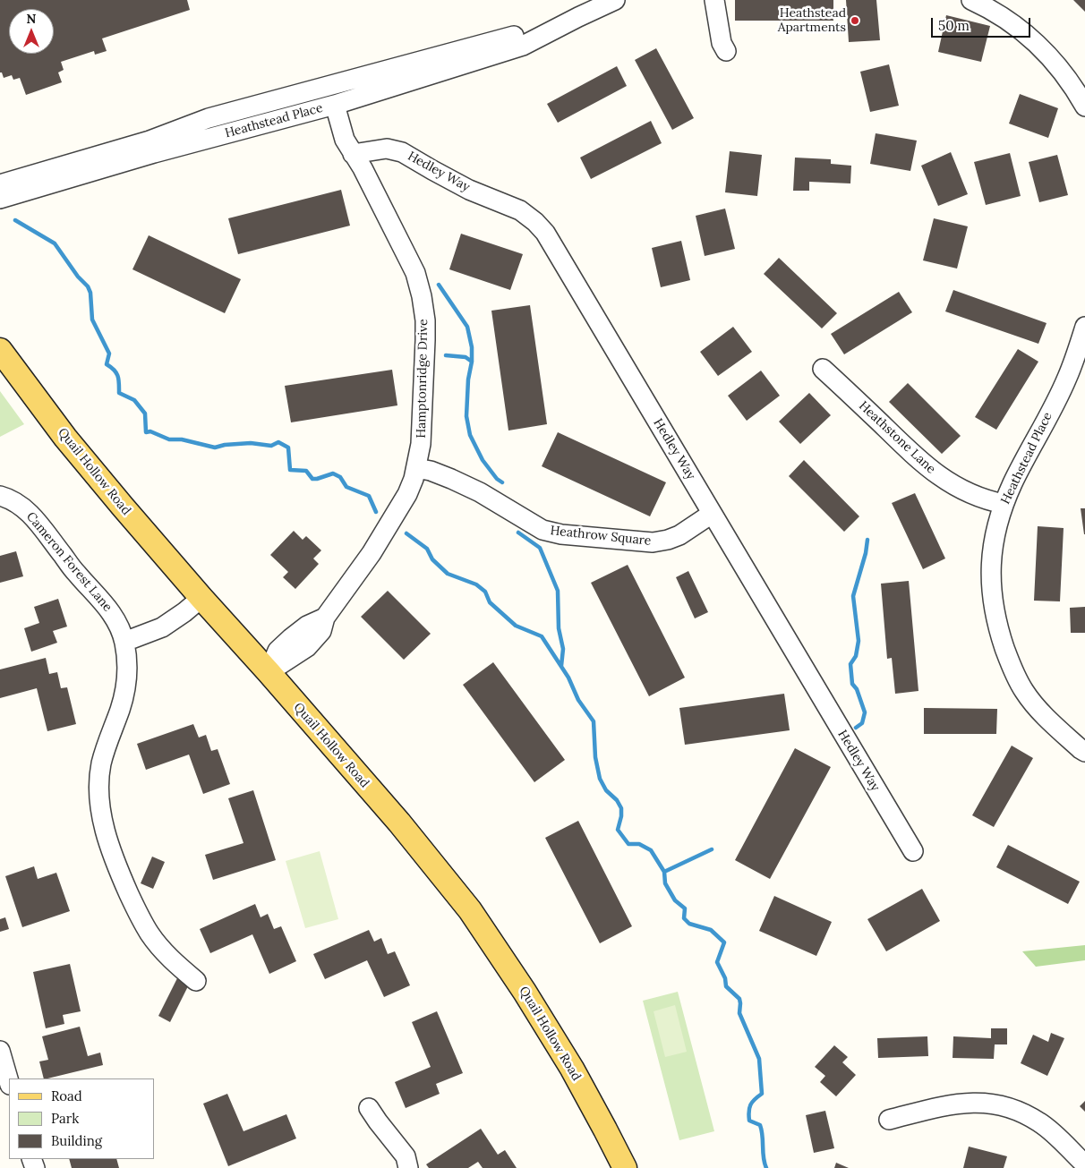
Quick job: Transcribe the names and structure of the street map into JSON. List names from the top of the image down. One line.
{"streets":{"main road":["Quail Hollow Road"],"street":["Heathstead Place","Hedley Way","Hamptonridge Drive","Heathstone Lane","Heathrow Square","Cameron Forest Lane"]},"crossings":[["Heathstead Place","Hamptonridge Drive"],["Heathstead Place","Heathstone Lane"],["Hedley Way","Hamptonridge Drive"],["Hedley Way","Heathrow Square"],["Hamptonridge Drive","Quail Hollow Road"],["Hamptonridge Drive","Heathrow Square"]],"places":["Heathstead Apartments"],"legend":["Road","Park","Building"],"scale_bar":"50 m","north":"top"}
